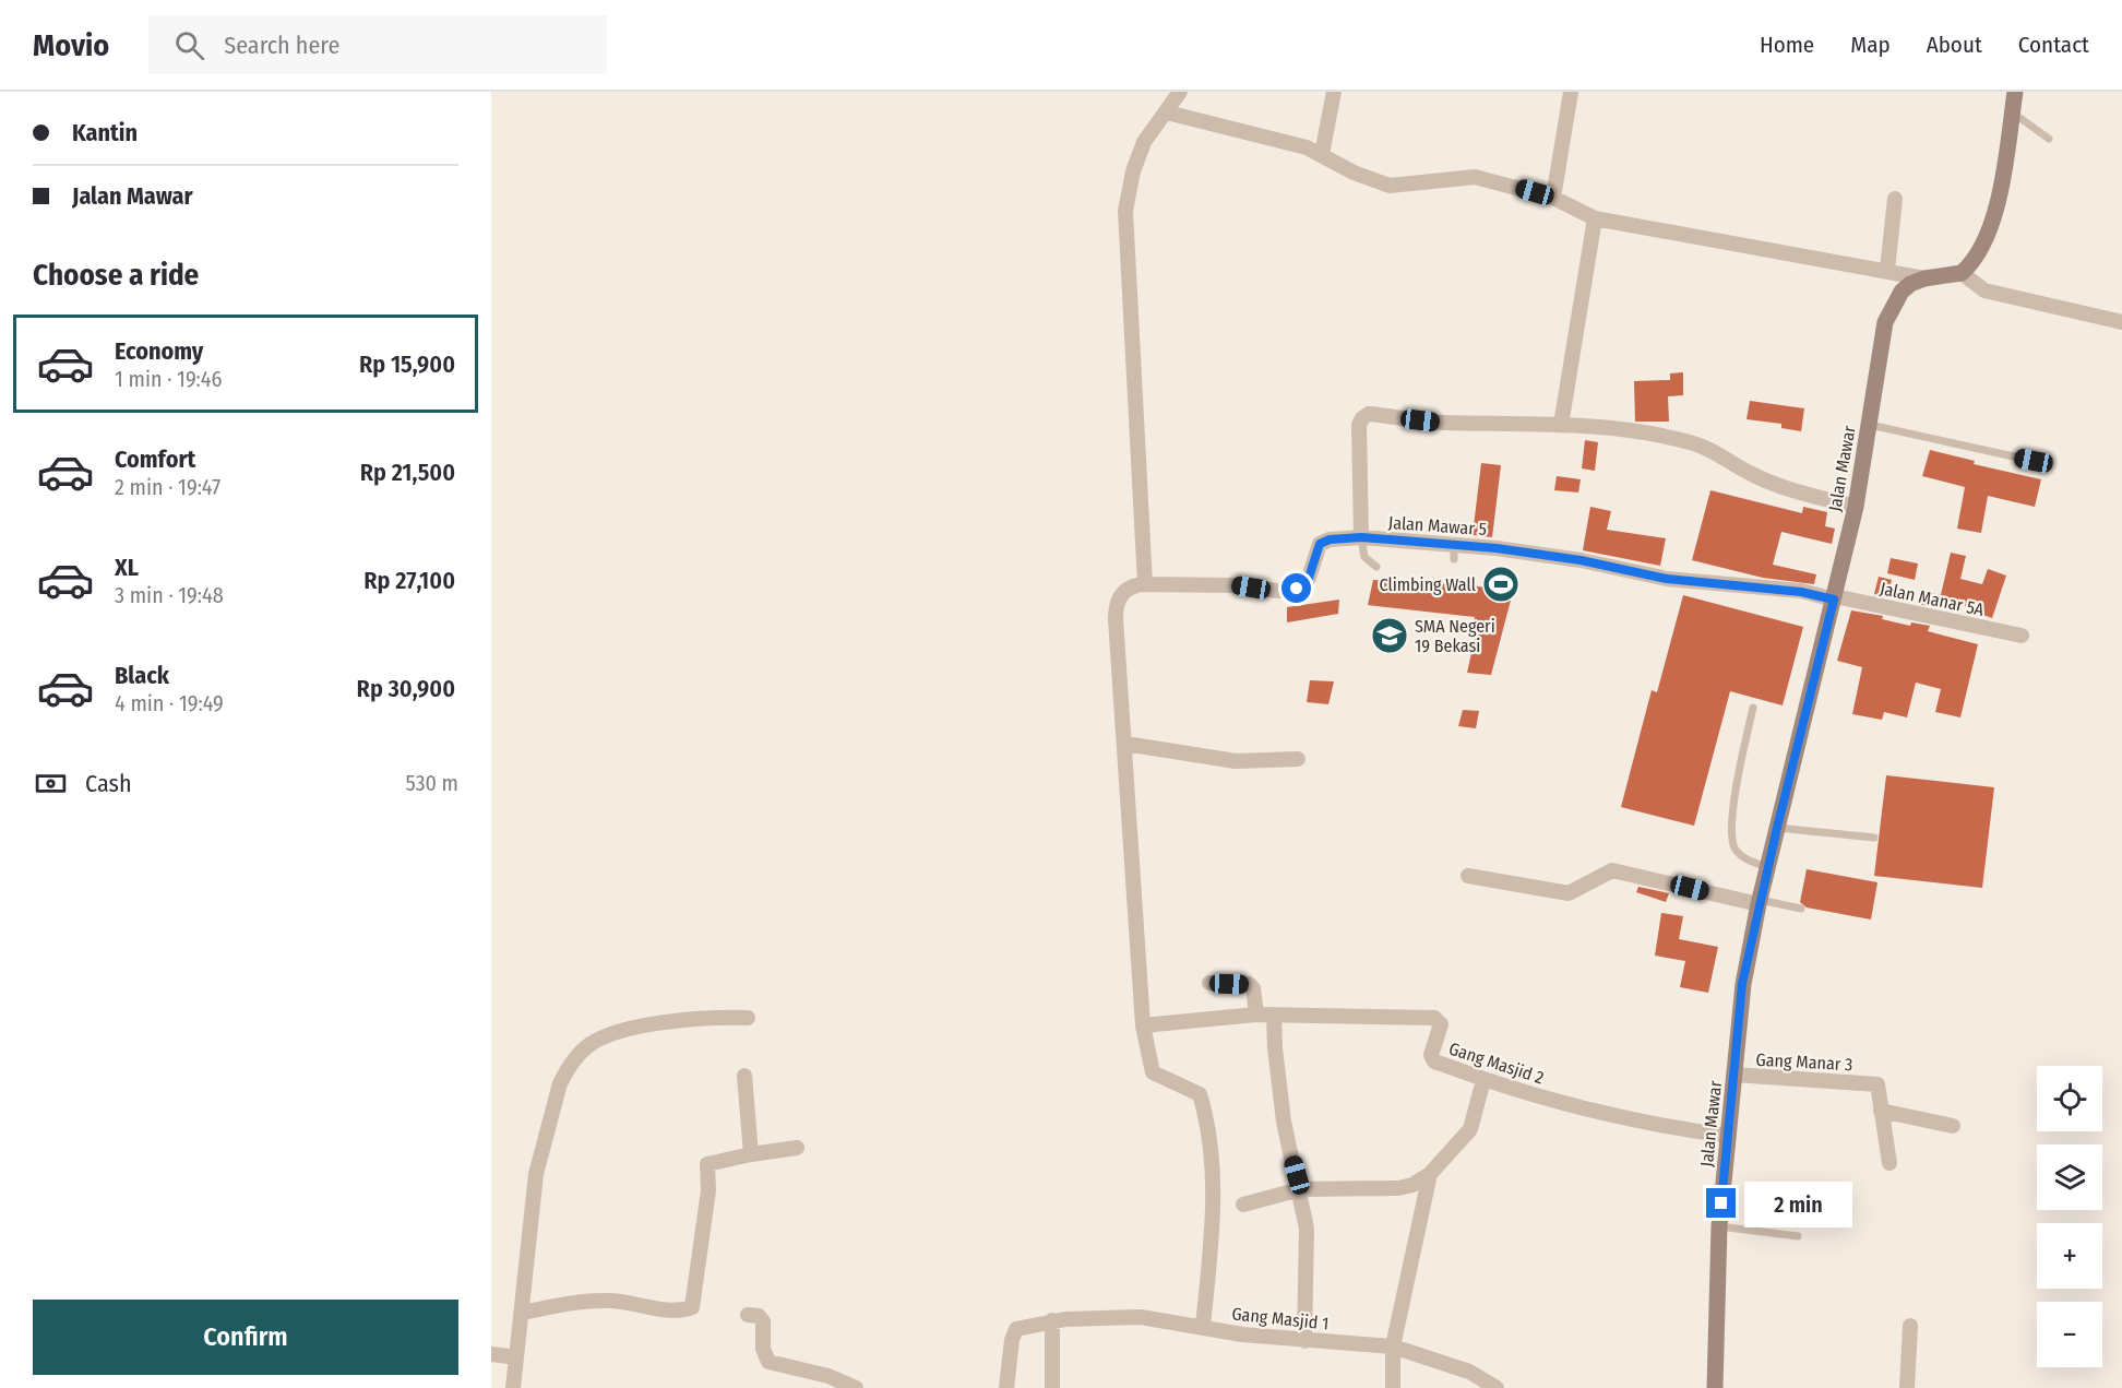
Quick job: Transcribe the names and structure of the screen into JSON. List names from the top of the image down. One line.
{"streets":{"street":["Jalan Mawar","Jalan Mawar 5","Jalan Manar 5A","Gang Manar 3","Gang Masjid 2","Gang Masjid 1"]},"crossings":[["Jalan Mawar","Jalan Mawar 5"],["Jalan Mawar","Jalan Manar 5A"],["Jalan Mawar","Gang Manar 3"],["Jalan Mawar","Gang Masjid 2"],["Jalan Mawar 5","Jalan Manar 5A"]],"places":{"sports":["Climbing Wall"],"school or university":["SMA Negeri 19 Bekasi"]},"page":{"header":"Movio","search":"Search here","nav":["Home","Map","About","Contact"],"banner":["Kantin","Jalan Mawar"],"heading":"Choose a ride","list":[{"name":"Economy","note":"1 min · 19:46","value":"Rp 15,900"},{"name":"Comfort","note":"2 min · 19:47","value":"Rp 21,500"},{"name":"XL","note":"3 min · 19:48","value":"Rp 27,100"},{"name":"Black","note":"4 min · 19:49","value":"Rp 30,900"}],"pay":["Cash","530 m"],"map_buttons":["+","−"],"bubble":"2 min","buttons":"Confirm"}}
